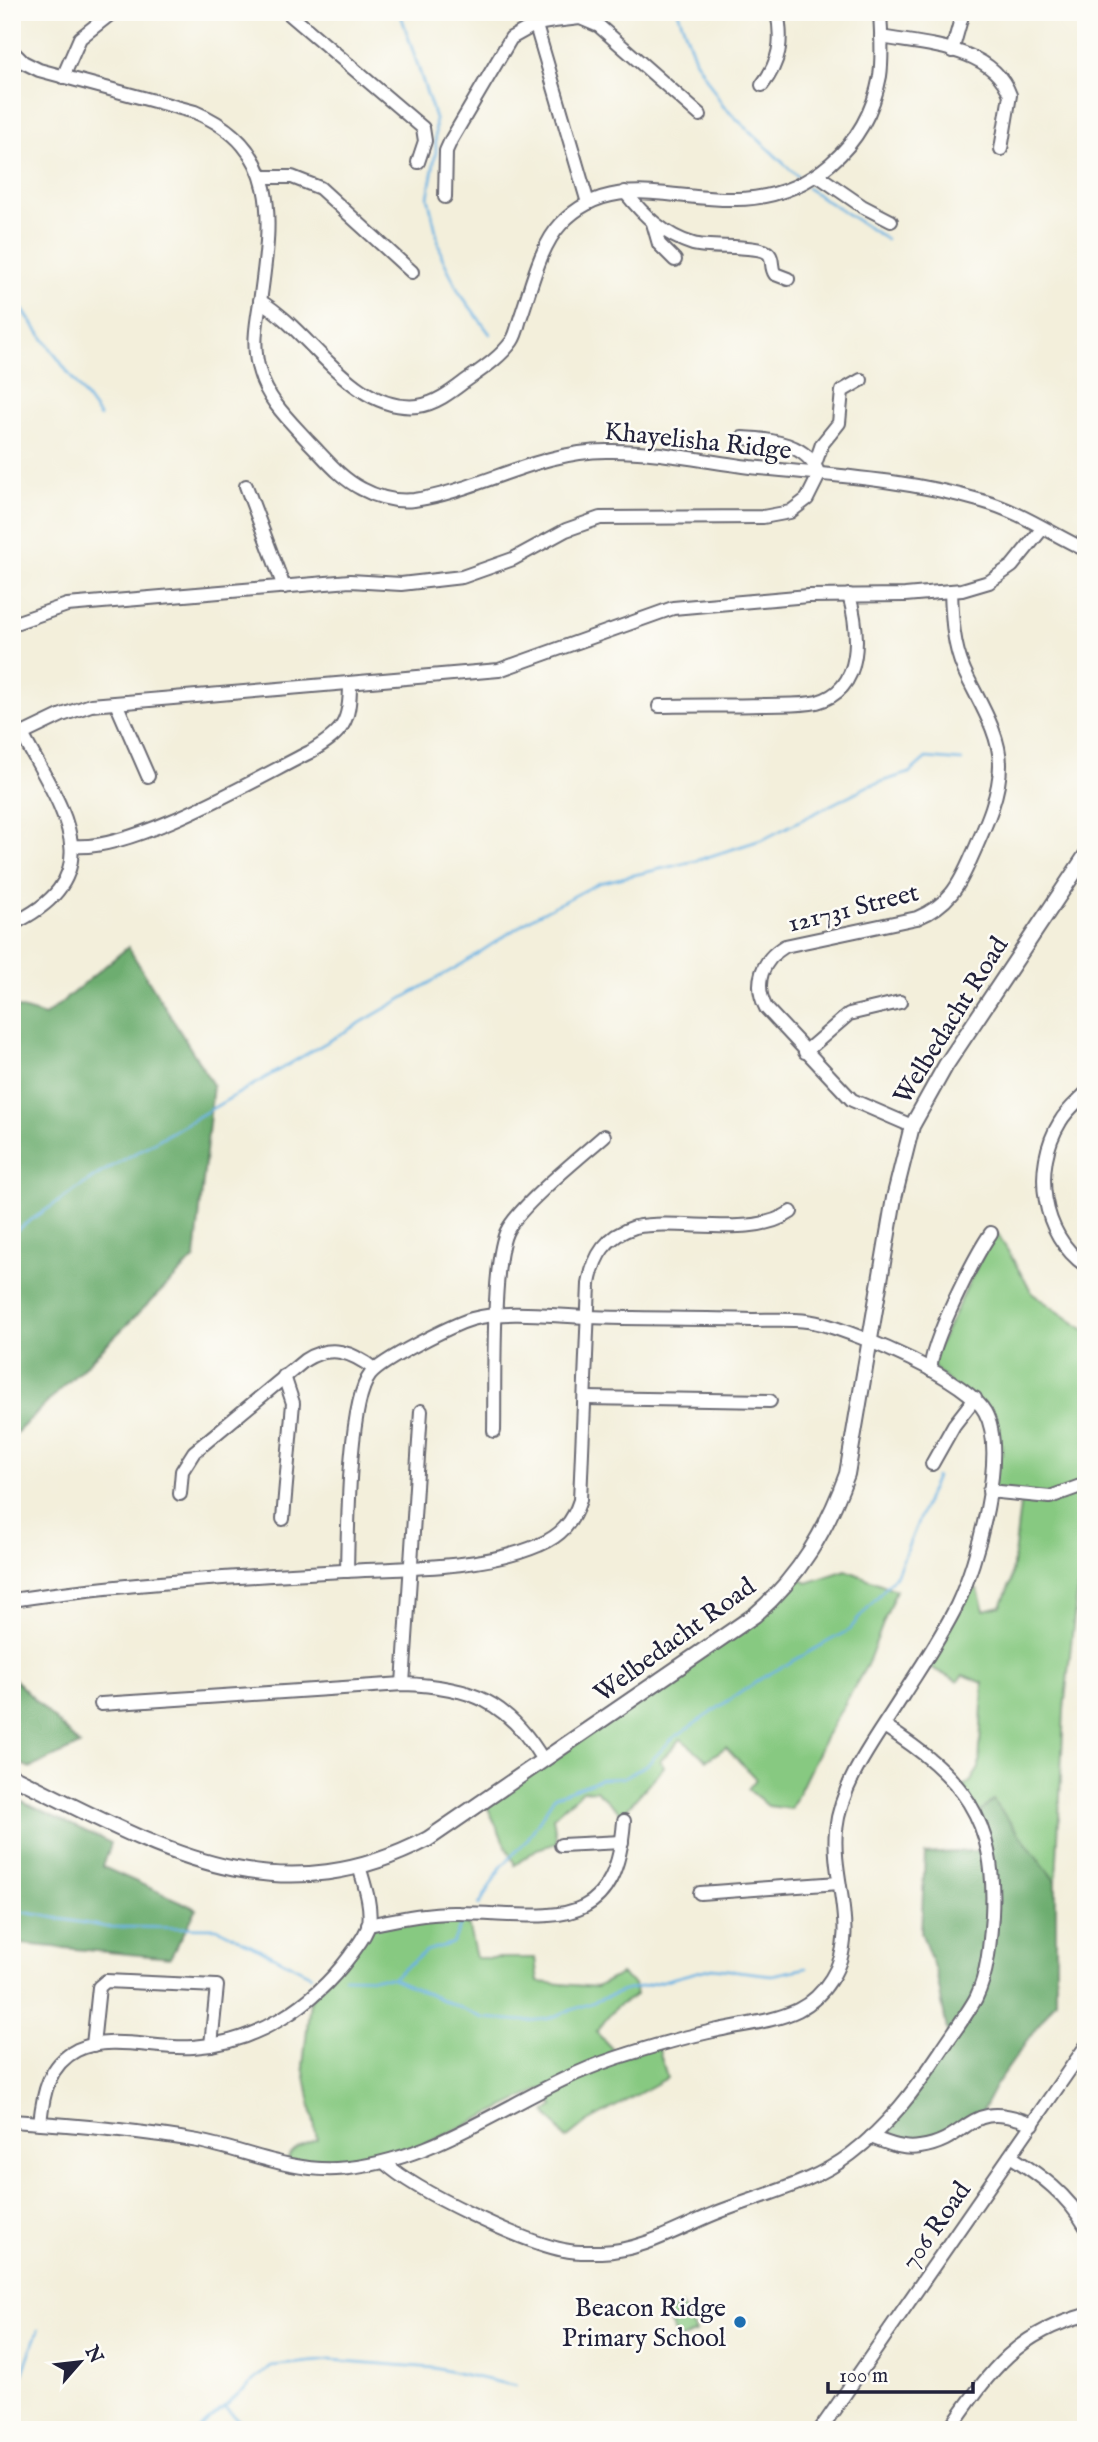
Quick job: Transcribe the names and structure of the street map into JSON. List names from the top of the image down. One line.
{"streets":{"street":["Khayelisha Ridge","121731 Street","Welbedacht Road","706 Road"]},"crossings":[["121731 Street","Welbedacht Road"]],"places":["Beacon Ridge Primary School"],"scale_bar":"100 m","north":"top right"}
